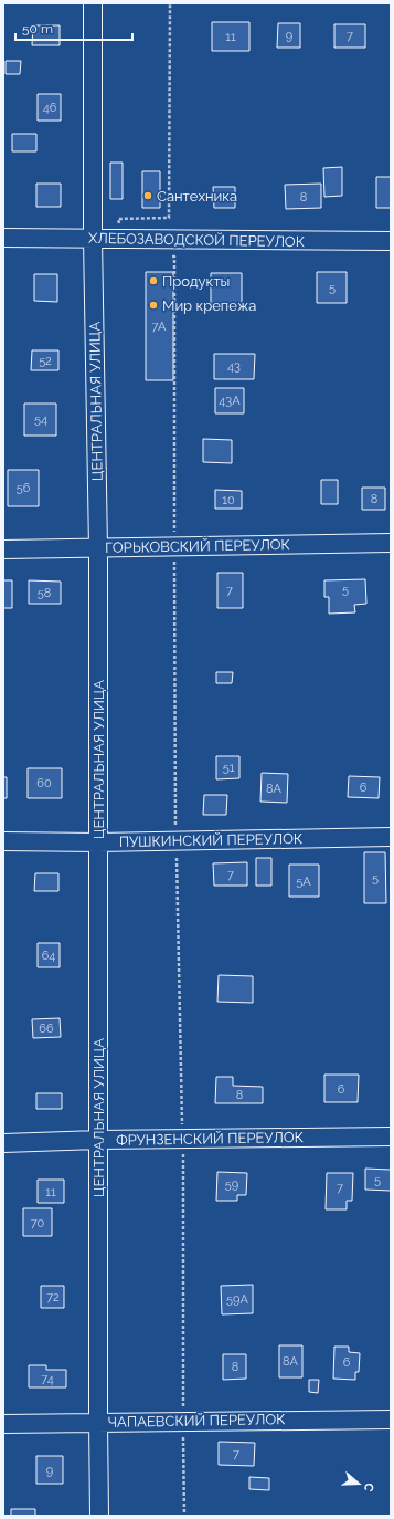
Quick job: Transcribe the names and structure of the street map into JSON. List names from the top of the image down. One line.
{"streets":{"street":["ХЛЕБОЗАВОДСКОЙ ПЕРЕУЛОК","ЦЕНТРАЛЬНАЯ УЛИЦА","ГОРЬКОВСКИЙ ПЕРЕУЛОК","ПУШКИНСКИЙ ПЕРЕУЛОК","ФРУНЗЕНСКИЙ ПЕРЕУЛОК","ЧАПАЕВСКИЙ ПЕРЕУЛОК"]},"crossings":[["ХЛЕБОЗАВОДСКОЙ ПЕРЕУЛОК","ЦЕНТРАЛЬНАЯ УЛИЦА"],["ЦЕНТРАЛЬНАЯ УЛИЦА","ГОРЬКОВСКИЙ ПЕРЕУЛОК"],["ЦЕНТРАЛЬНАЯ УЛИЦА","ПУШКИНСКИЙ ПЕРЕУЛОК"],["ЦЕНТРАЛЬНАЯ УЛИЦА","ФРУНЗЕНСКИЙ ПЕРЕУЛОК"],["ЦЕНТРАЛЬНАЯ УЛИЦА","ЧАПАЕВСКИЙ ПЕРЕУЛОК"]],"places":["Сантехника","Продукты","Мир крепежа"],"house_numbers":["9","7","11","46","8","5","7А","52","43","43А","54","56","8","10","5","7","58","51","60","6","8А","7","5","5А","64","66","6","8","5","59","7","11","70","72","59А","8А","6","8","74","7","9"],"scale_bar":"50 m","north":"right"}
